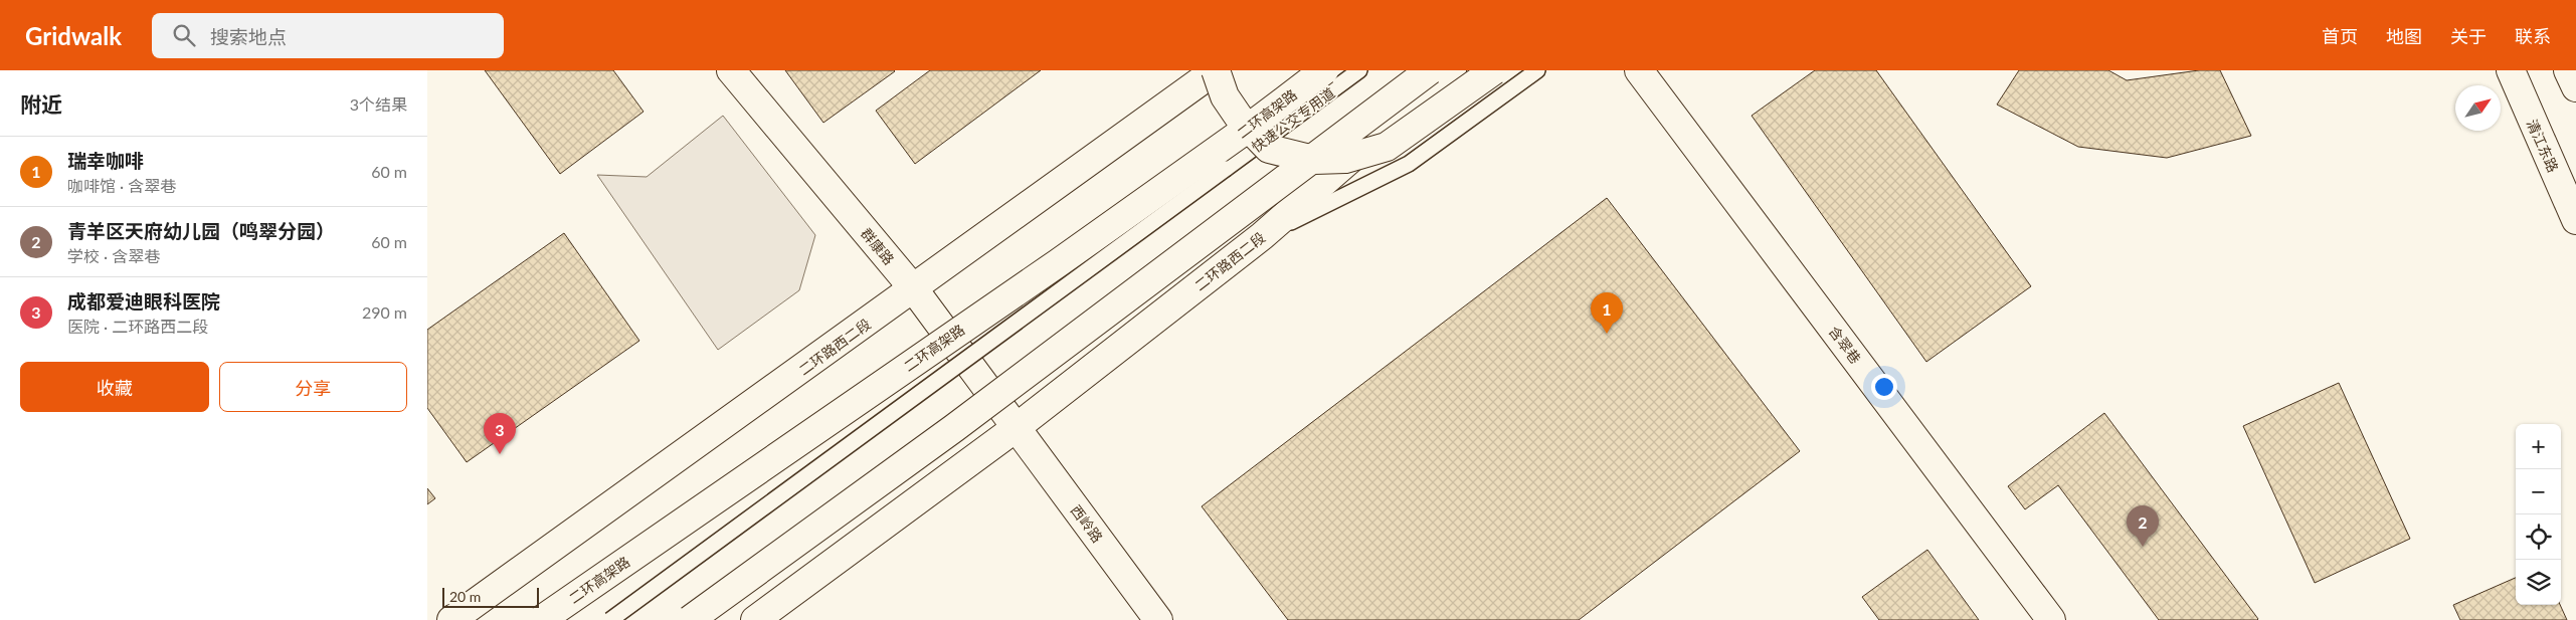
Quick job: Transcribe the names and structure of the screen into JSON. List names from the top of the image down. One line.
{"streets":{"main road":["二环高架路","清江东路","群康路","二环路西二段","含翠巷","西岭路"],"lane":["快速公交专用道"]},"crossings":[["群康路","二环路西二段"],["群康路","西岭路"],["二环路西二段","西岭路"]],"scale_bar":"20 m","north":"top right","page":{"header":"Gridwalk","search":"搜索地点","nav":["首页","地图","关于","联系"],"heading":["附近","3个结果"],"list":[{"mark":"1","name":"瑞幸咖啡","note":"咖啡馆 · 含翠巷","value":"60 m"},{"mark":"2","name":"青羊区天府幼儿园（鸣翠分园）","note":"学校 · 含翠巷","value":"60 m"},{"mark":"3","name":"成都爱迪眼科医院","note":"医院 · 二环路西二段","value":"290 m"}],"pins":["1","3","2"],"buttons":["收藏","分享"],"map_buttons":["+","−"],"scale":"20 m"}}
